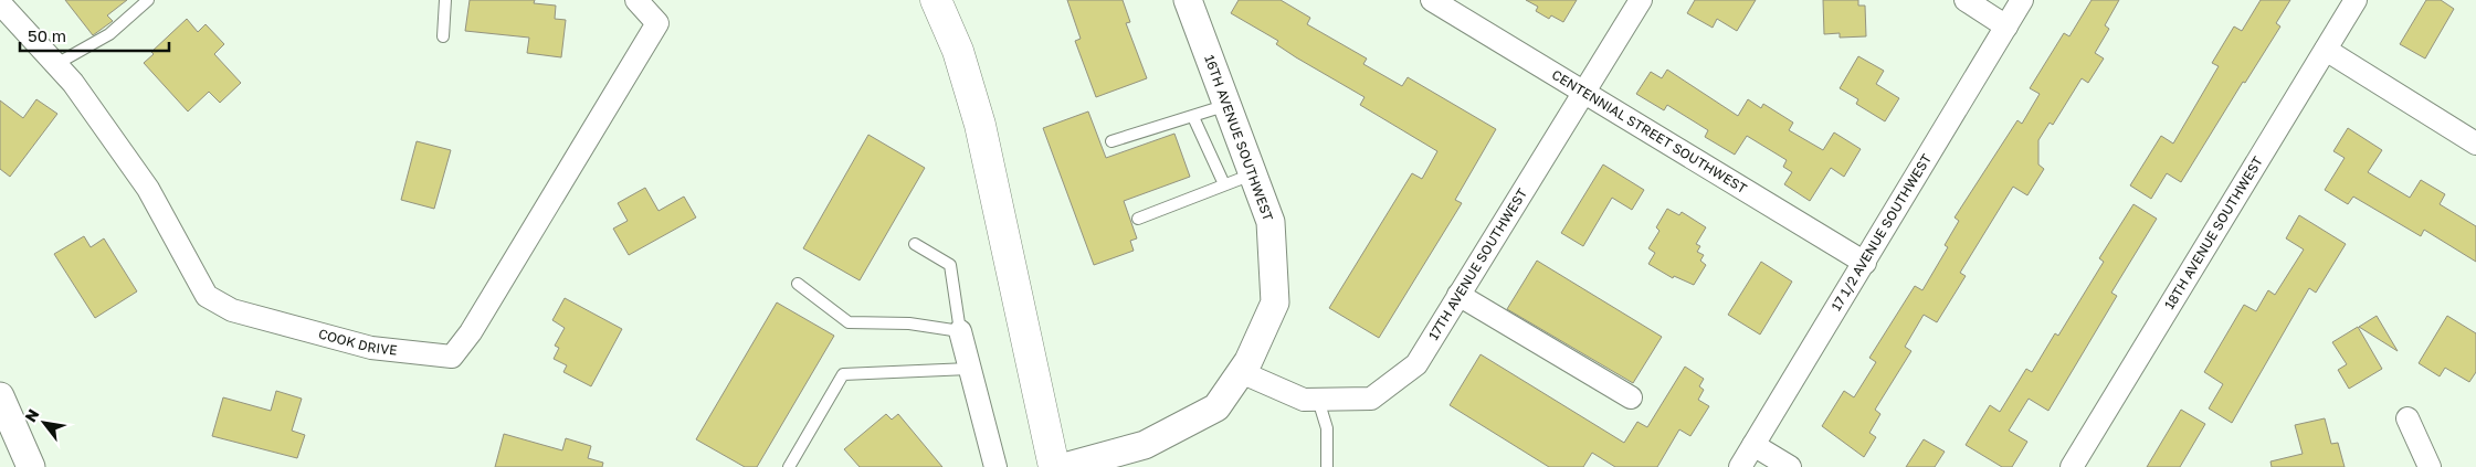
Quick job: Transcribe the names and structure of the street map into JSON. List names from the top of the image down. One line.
{"streets":{"street":["CENTENNIAL STREET SOUTHWEST","16TH AVENUE SOUTHWEST","17 1/2 AVENUE SOUTHWEST","18TH AVENUE SOUTHWEST","17TH AVENUE SOUTHWEST","COOK DRIVE"]},"crossings":[["CENTENNIAL STREET SOUTHWEST","17 1/2 AVENUE SOUTHWEST"],["CENTENNIAL STREET SOUTHWEST","17TH AVENUE SOUTHWEST"],["16TH AVENUE SOUTHWEST","17TH AVENUE SOUTHWEST"]],"scale_bar":"50 m","north":"top left"}
